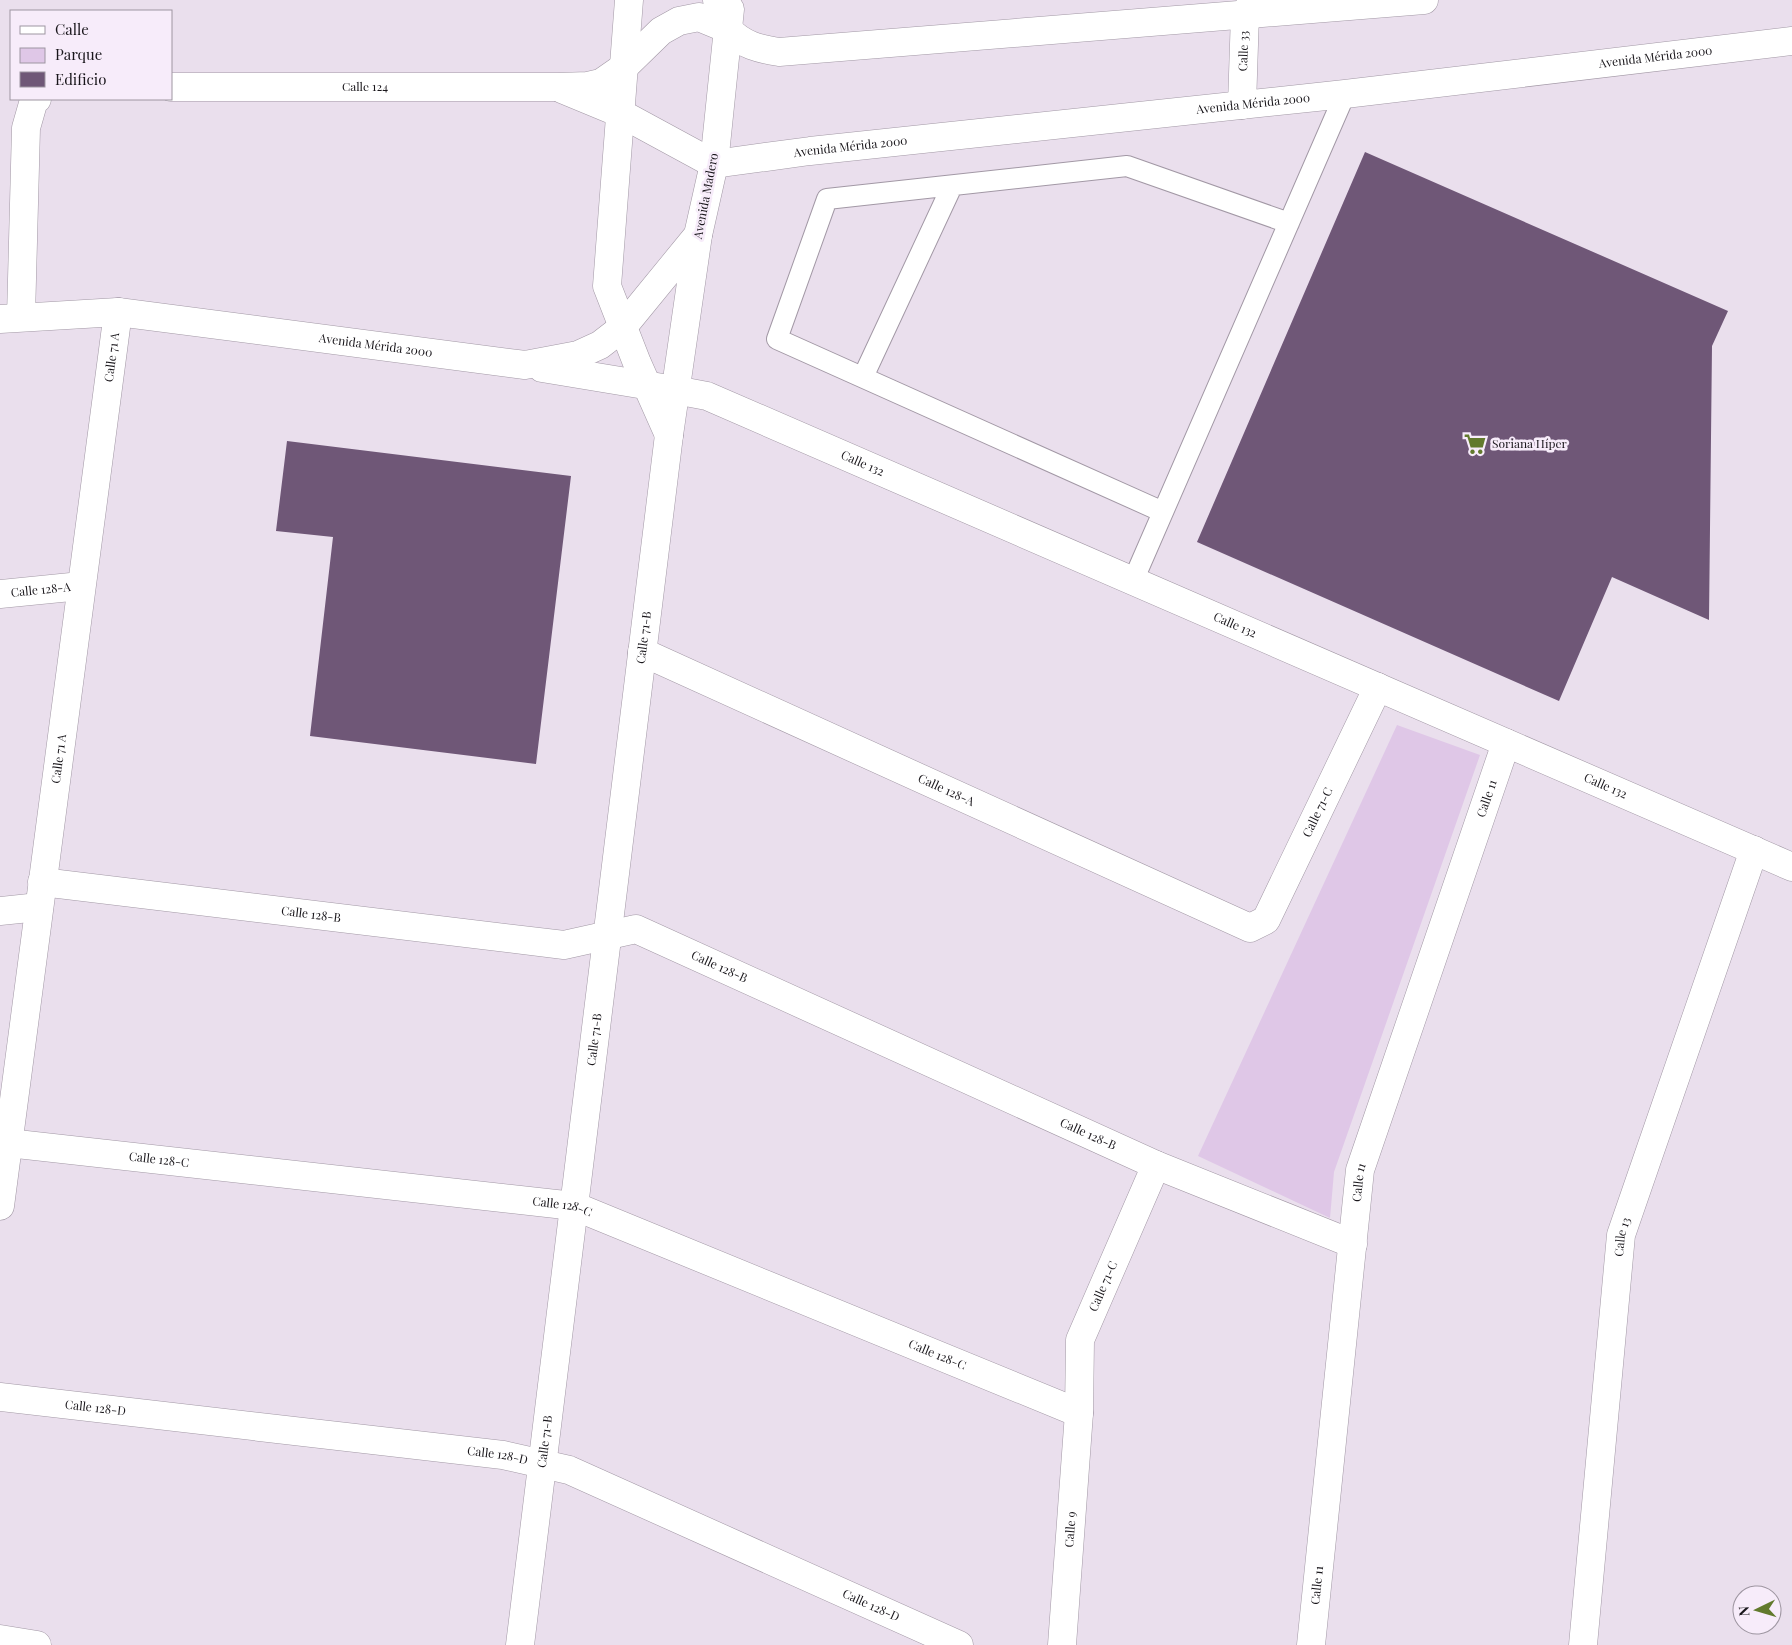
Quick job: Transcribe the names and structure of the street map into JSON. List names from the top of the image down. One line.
{"streets":{"street":["Calle 33","Avenida Mérida 2000","Calle 124","Avenida Madero","Calle 71 A","Calle 132","Calle 128-A","Calle 71-B","Calle 11","Calle 71-C","Calle 128-B","Calle 128-C","Calle 13","Calle 128-D","Calle 9"]},"crossings":[["Calle 33","Avenida Mérida 2000"],["Avenida Mérida 2000","Calle 124"],["Avenida Mérida 2000","Avenida Madero"],["Avenida Mérida 2000","Calle 71 A"],["Avenida Mérida 2000","Calle 132"],["Calle 124","Avenida Madero"],["Avenida Madero","Calle 132"],["Avenida Madero","Calle 71-B"],["Calle 71 A","Calle 128-A"],["Calle 71 A","Calle 128-B"],["Calle 71 A","Calle 128-C"],["Calle 132","Calle 71-B"],["Calle 132","Calle 11"],["Calle 132","Calle 71-C"],["Calle 132","Calle 13"],["Calle 128-A","Calle 71-B"],["Calle 128-A","Calle 71-C"],["Calle 71-B","Calle 128-B"],["Calle 71-B","Calle 128-C"],["Calle 71-B","Calle 128-D"],["Calle 11","Calle 128-B"],["Calle 71-C","Calle 128-B"],["Calle 71-C","Calle 128-C"],["Calle 71-C","Calle 9"],["Calle 128-C","Calle 9"]],"places":{"supermarket":["Soriana Híper"]},"legend":["Calle","Parque","Edificio"],"north":"left"}
